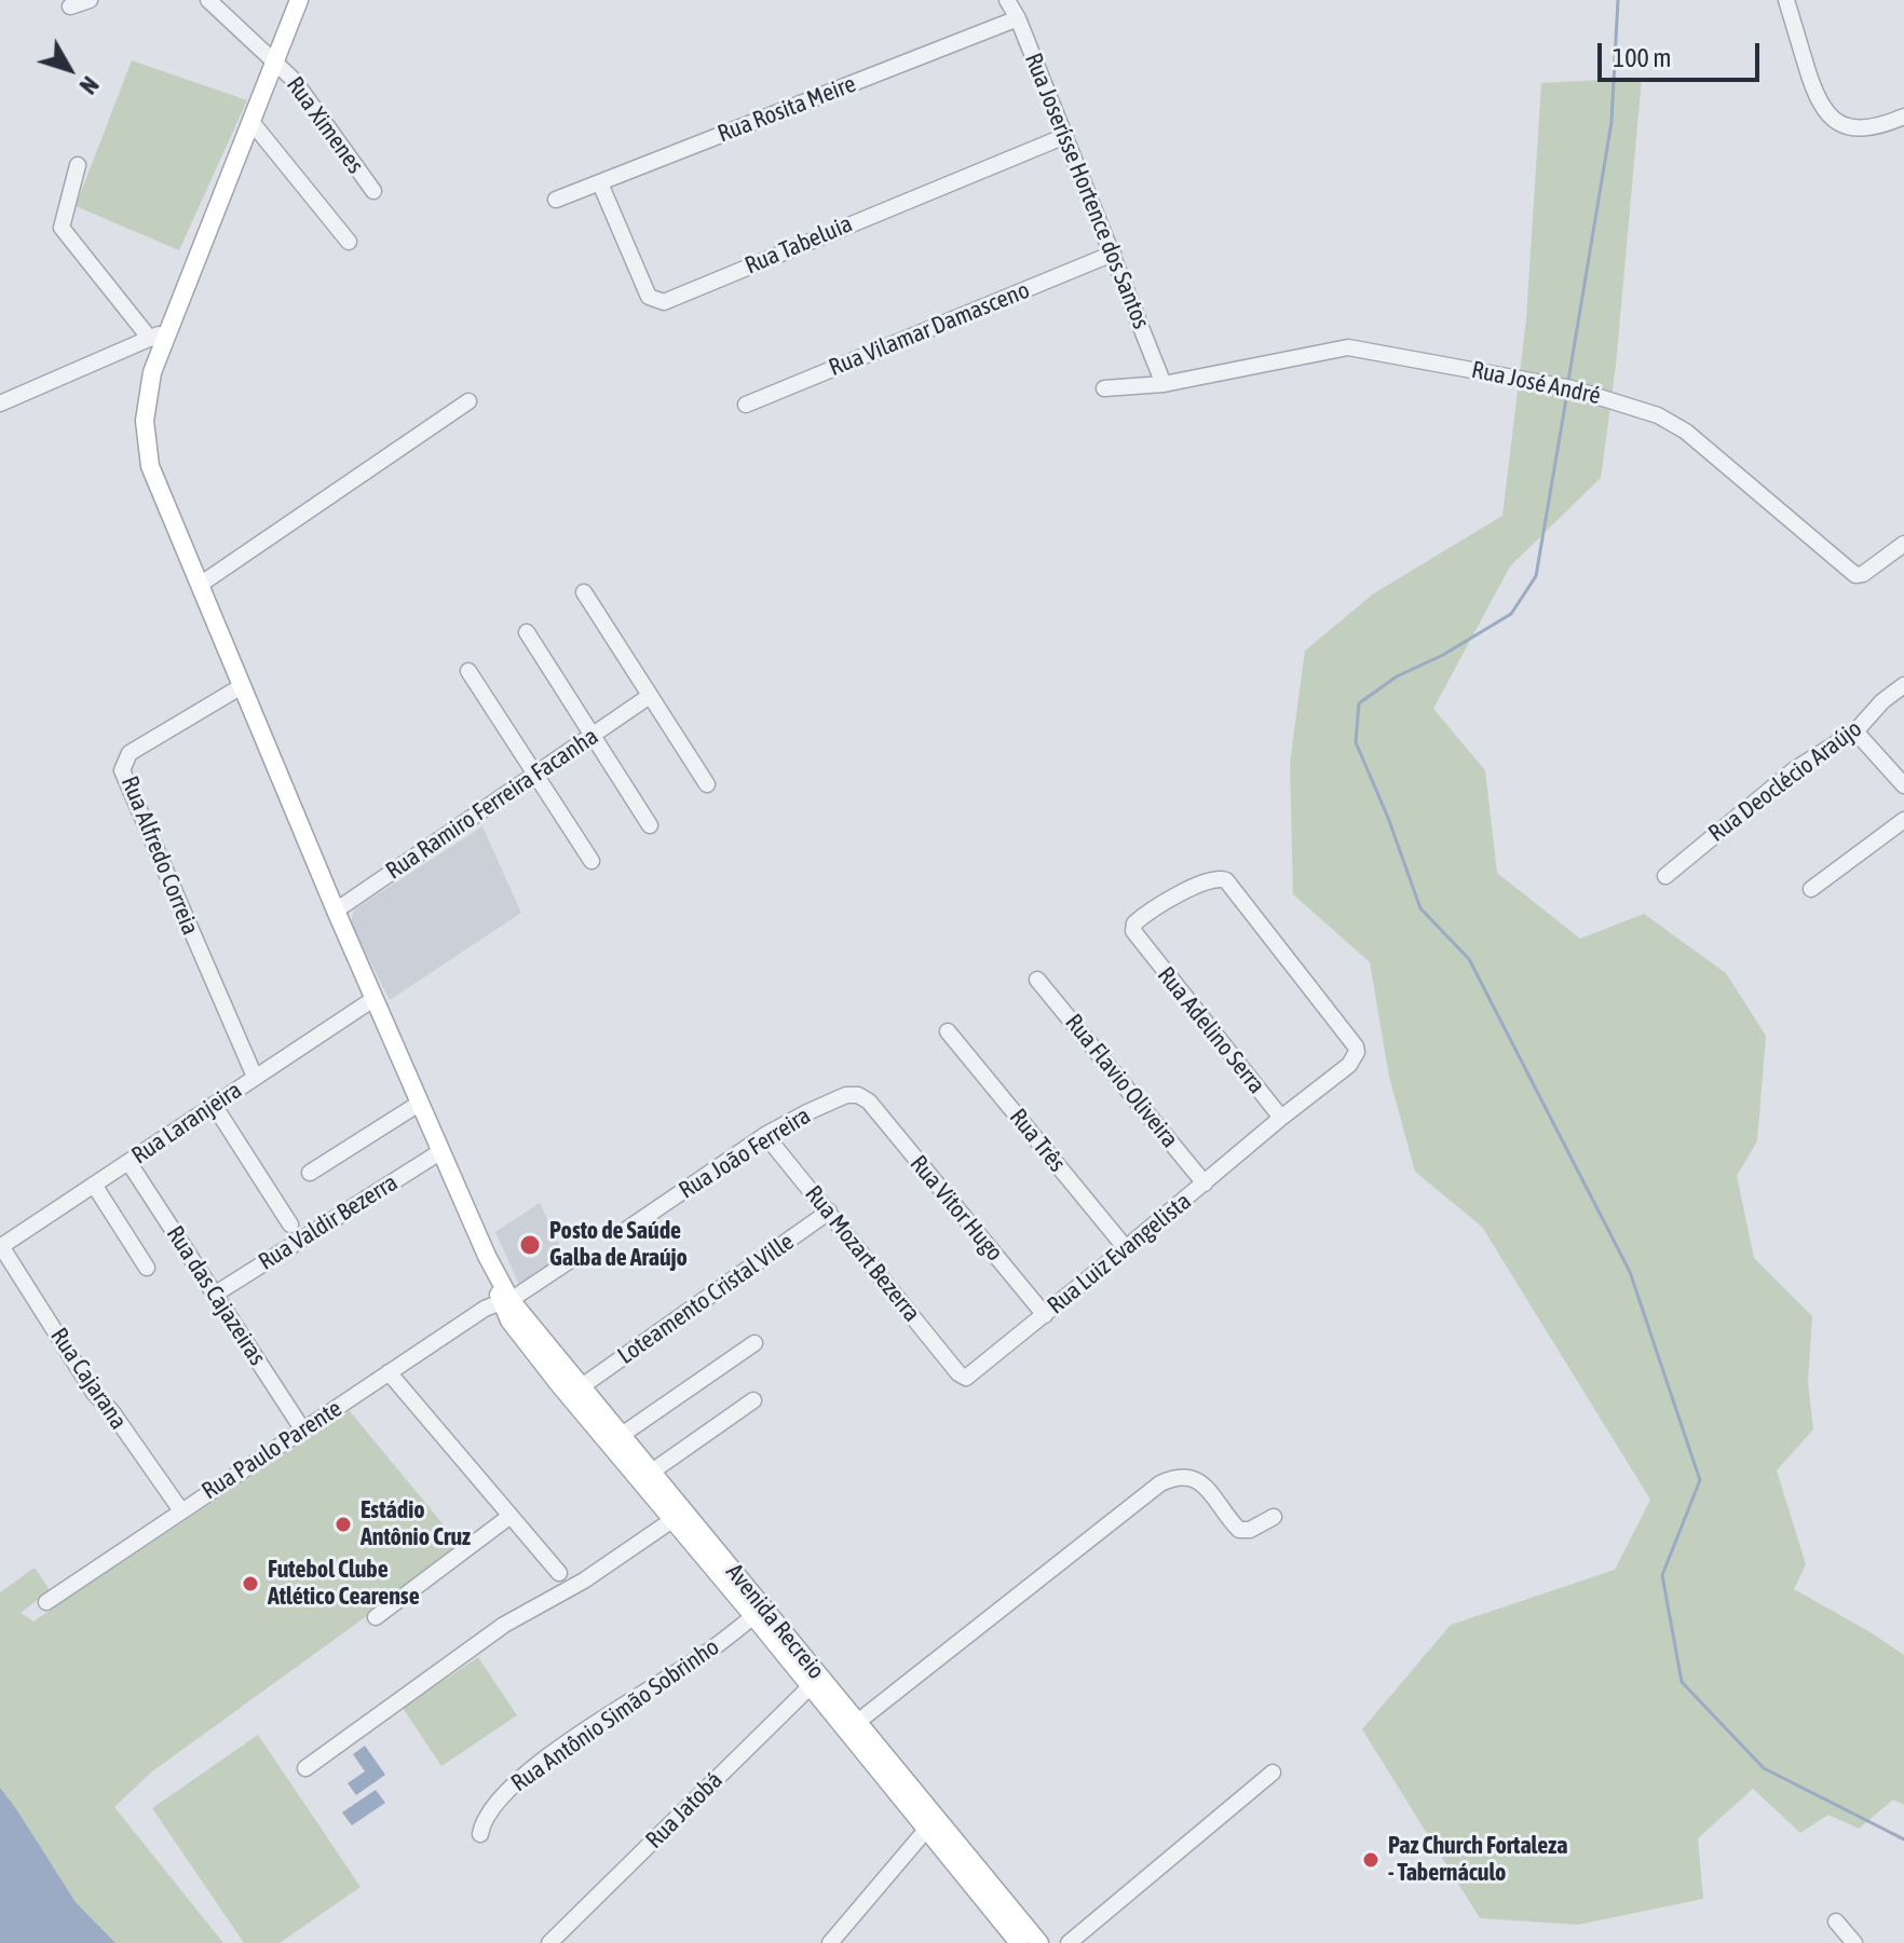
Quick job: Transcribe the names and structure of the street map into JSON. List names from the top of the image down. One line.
{"streets":{"main road":["Avenida Recreio"],"street":["Rua Rosita Meire","Rua Ximenes","Rua Joserísse Hortence dos Santos","Rua Tabeluia","Rua Vilamar Damasceno","Rua José André","Rua Deoclécio Araújo","Rua Ramiro Ferreira Facanha","Rua Alfredo Correia","Rua Adelino Serra","Rua Flavio Oliveira","Rua Laranjeira","Rua Três","Rua João Ferreira","Rua Vitor Hugo","Rua Valdir Bezerra","Rua Mozart Bezerra","Rua Luiz Evangelista","Rua das Cajazeiras","Loteamento Cristal Ville","Rua Cajarana","Rua Paulo Parente","Rua Antônio Simão Sobrinho","Rua Jatobá"]},"crossings":[["Rua Rosita Meire","Rua Joserísse Hortence dos Santos"],["Rua Rosita Meire","Rua Tabeluia"],["Rua Joserísse Hortence dos Santos","Rua Tabeluia"],["Rua Joserísse Hortence dos Santos","Rua Vilamar Damasceno"],["Rua Joserísse Hortence dos Santos","Rua José André"],["Rua Alfredo Correia","Rua Laranjeira"],["Rua Adelino Serra","Rua Luiz Evangelista"],["Rua Flavio Oliveira","Rua Luiz Evangelista"],["Rua Laranjeira","Rua das Cajazeiras"],["Rua Laranjeira","Rua Cajarana"],["Rua Três","Rua Luiz Evangelista"],["Rua João Ferreira","Rua Vitor Hugo"],["Rua João Ferreira","Rua Mozart Bezerra"],["Rua Vitor Hugo","Rua Luiz Evangelista"],["Rua Valdir Bezerra","Rua das Cajazeiras"],["Rua Mozart Bezerra","Rua Luiz Evangelista"],["Rua Mozart Bezerra","Loteamento Cristal Ville"],["Rua das Cajazeiras","Rua Paulo Parente"],["Loteamento Cristal Ville","Avenida Recreio"],["Rua Cajarana","Rua Paulo Parente"],["Rua Paulo Parente","Avenida Recreio"],["Avenida Recreio","Rua Antônio Simão Sobrinho"],["Avenida Recreio","Rua Jatobá"]],"places":["Posto de Saúde Galba de Araújo","Estádio Antônio Cruz","Futebol Clube Atlético Cearense","Paz Church Fortaleza - Tabernáculo"],"scale_bar":"100 m","north":"bottom right"}
